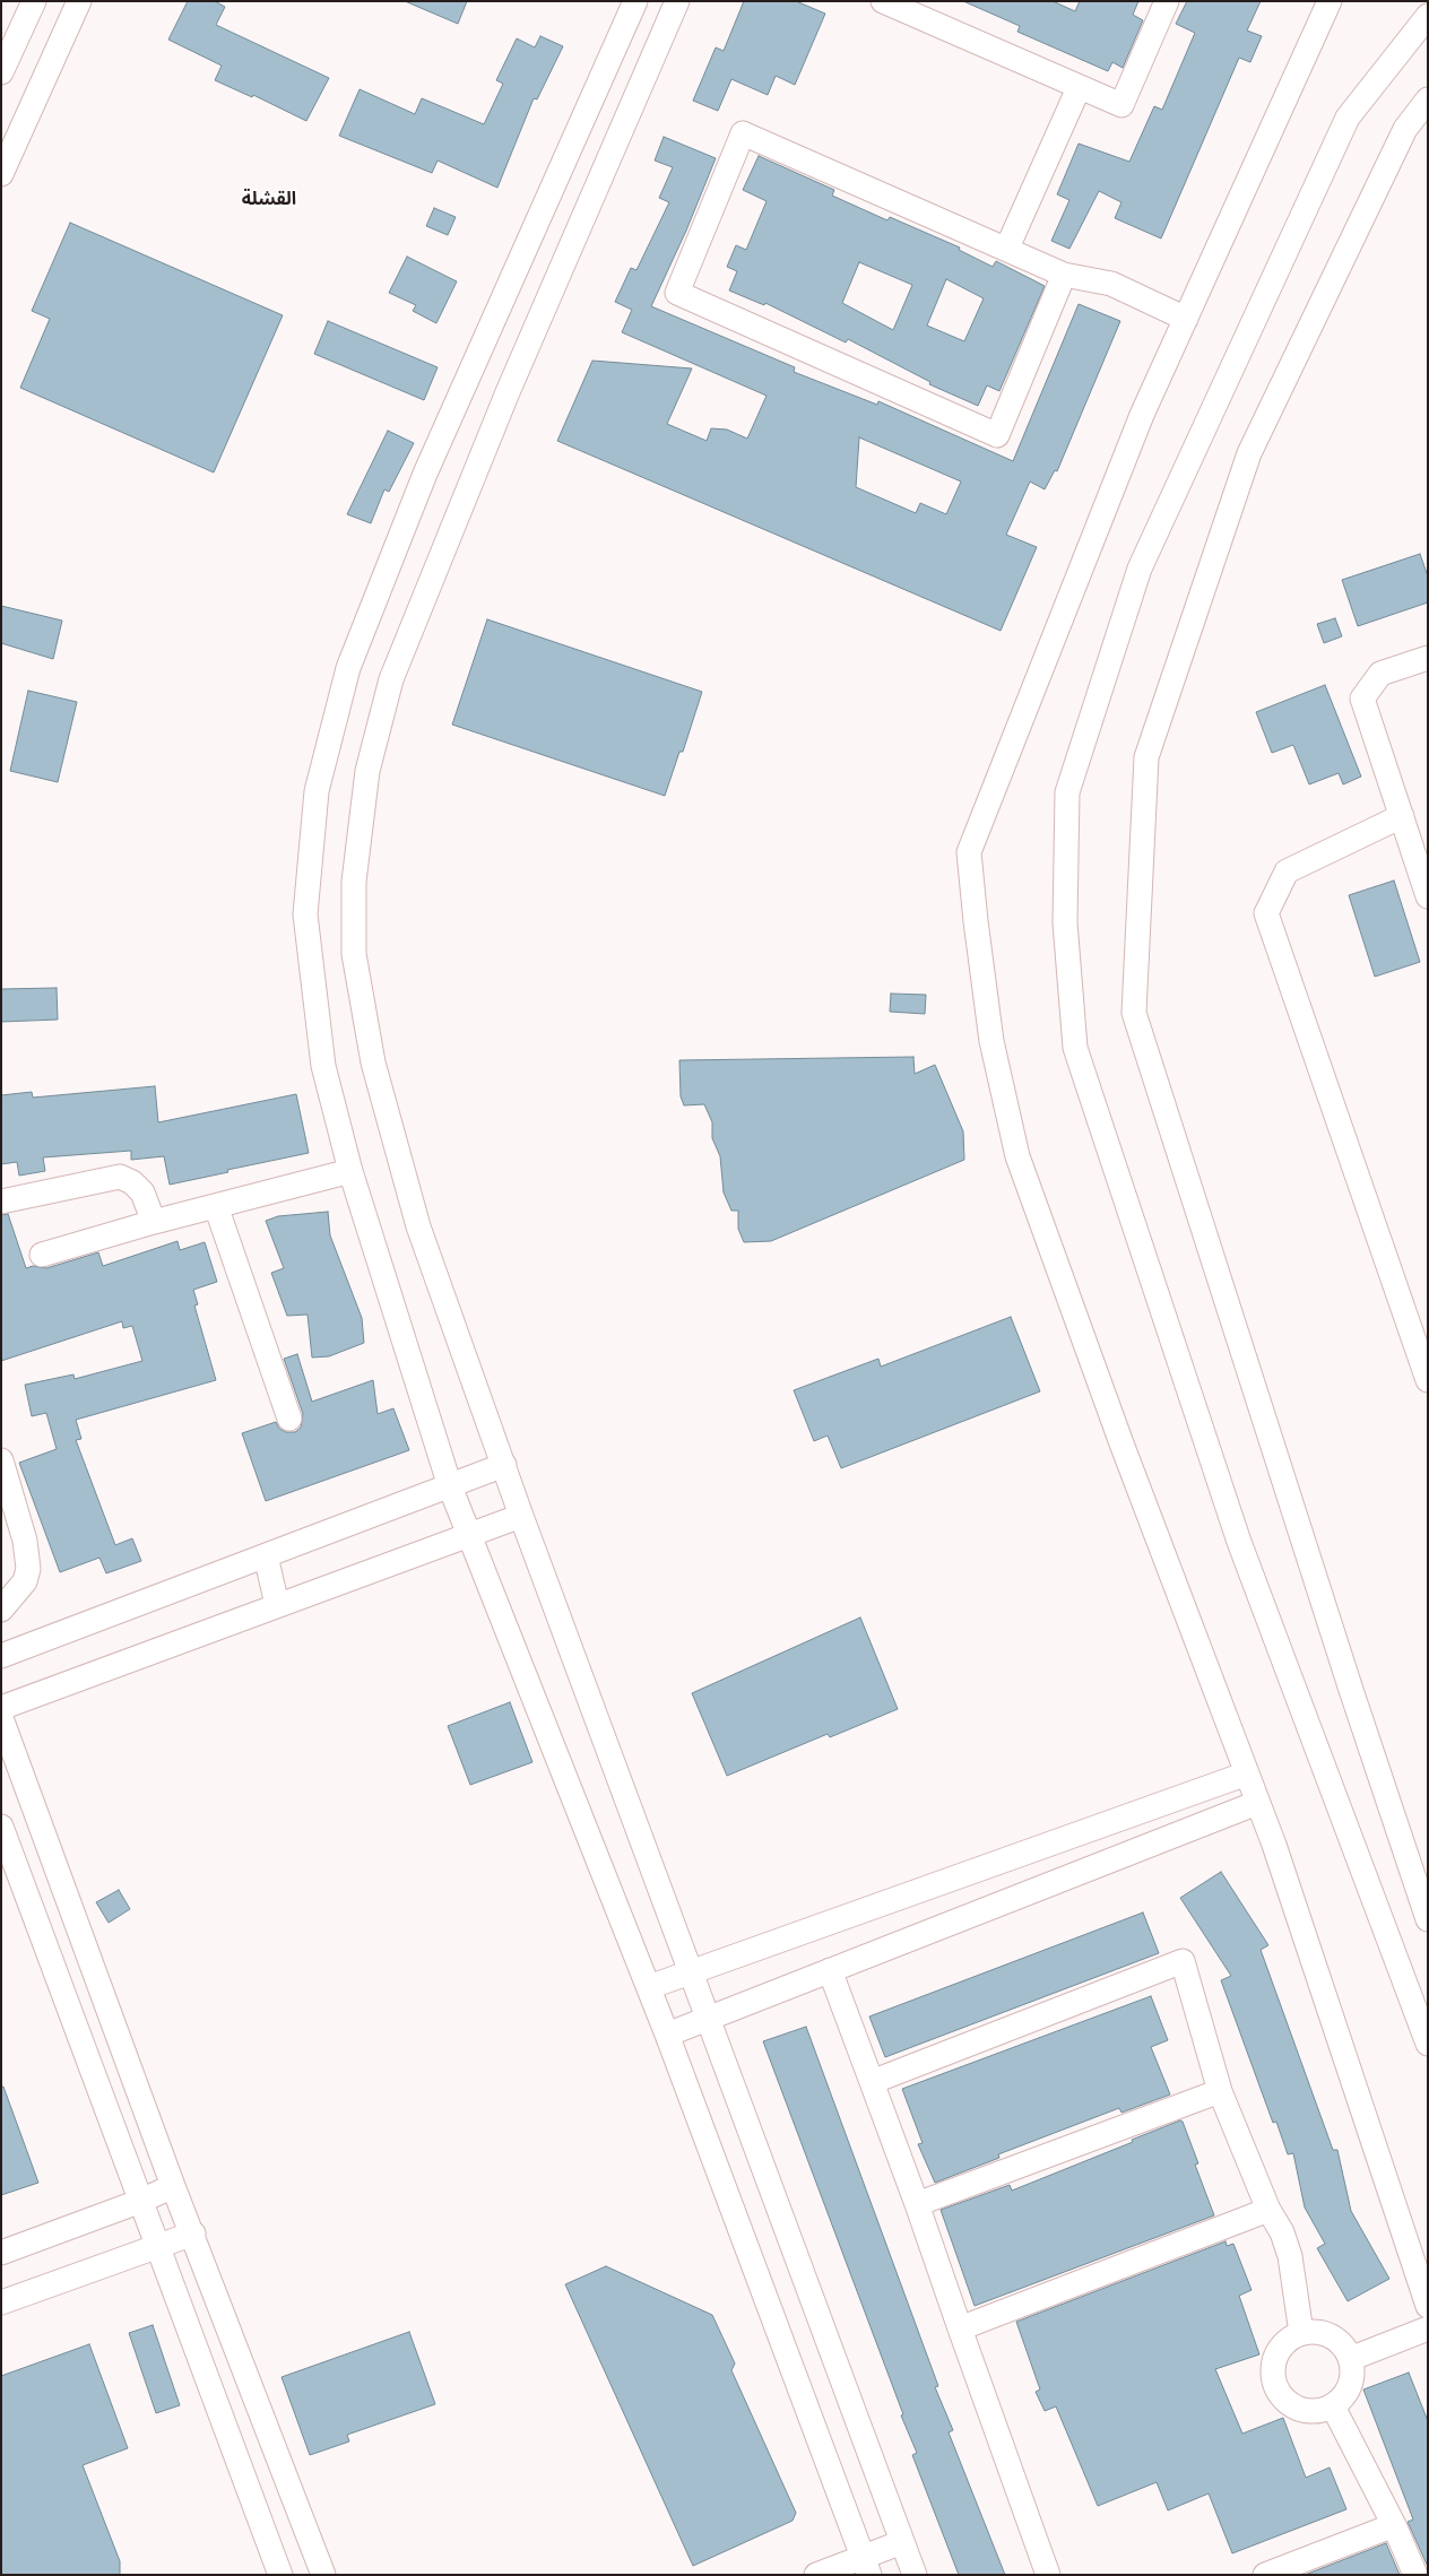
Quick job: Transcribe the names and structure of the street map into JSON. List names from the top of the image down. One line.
{"districts":["القشلة"]}
